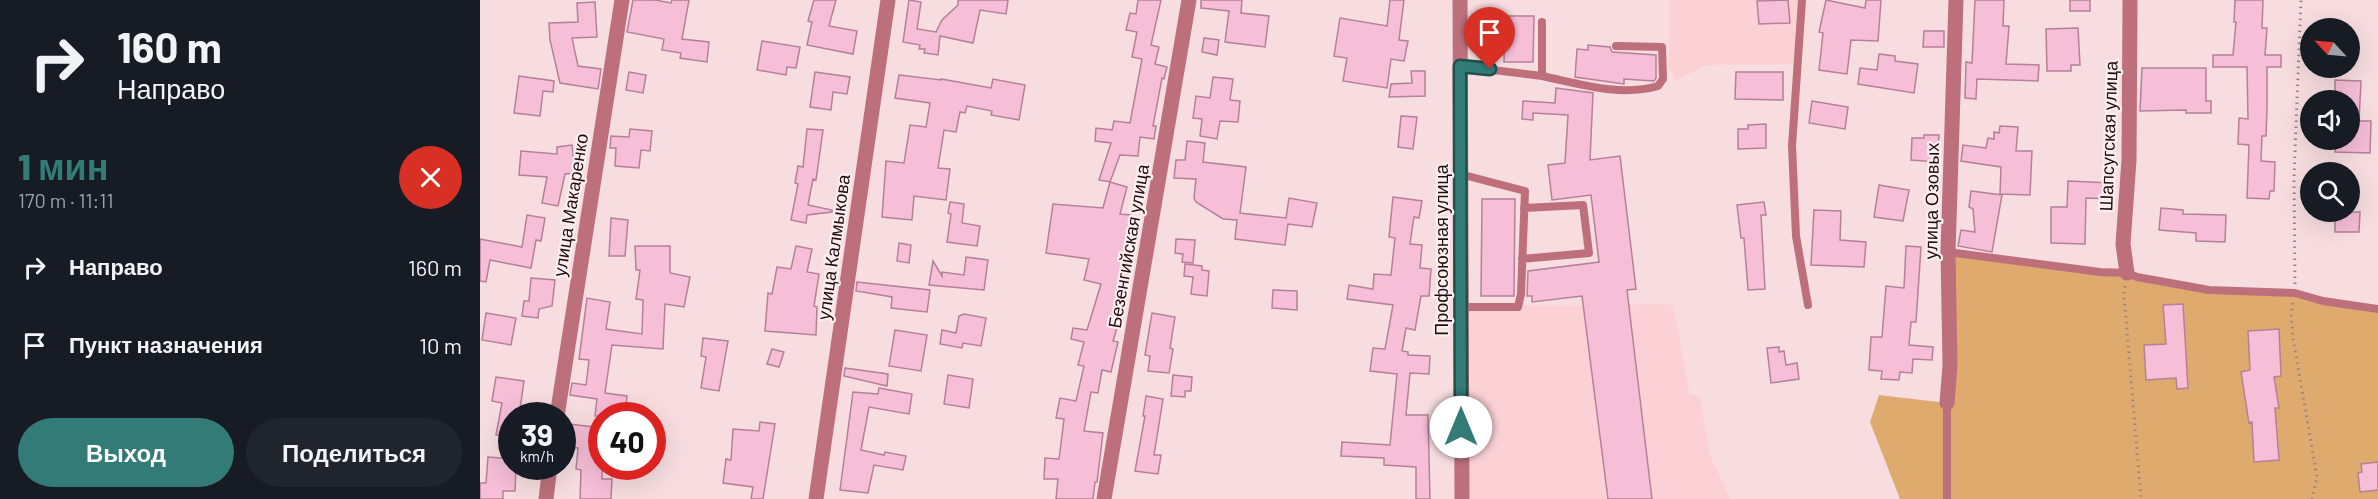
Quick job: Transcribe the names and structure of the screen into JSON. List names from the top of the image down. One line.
{"streets":{"street":["Шапсугская улица","улица Озовых","улица Макаренко","Безенгийская улица","улица Калмыкова","Профсоюзная улица"]},"north":"top left","page":{"turn":["160 m","Направо"],"heading":["1 мин","170 m · 11:11"],"list":[{"name":"Направо","value":"160 m"},{"name":"Пункт назначения","value":"10 m"}],"speed":"39 km/h","limit":"40","buttons":["Выход","Поделиться"]}}
